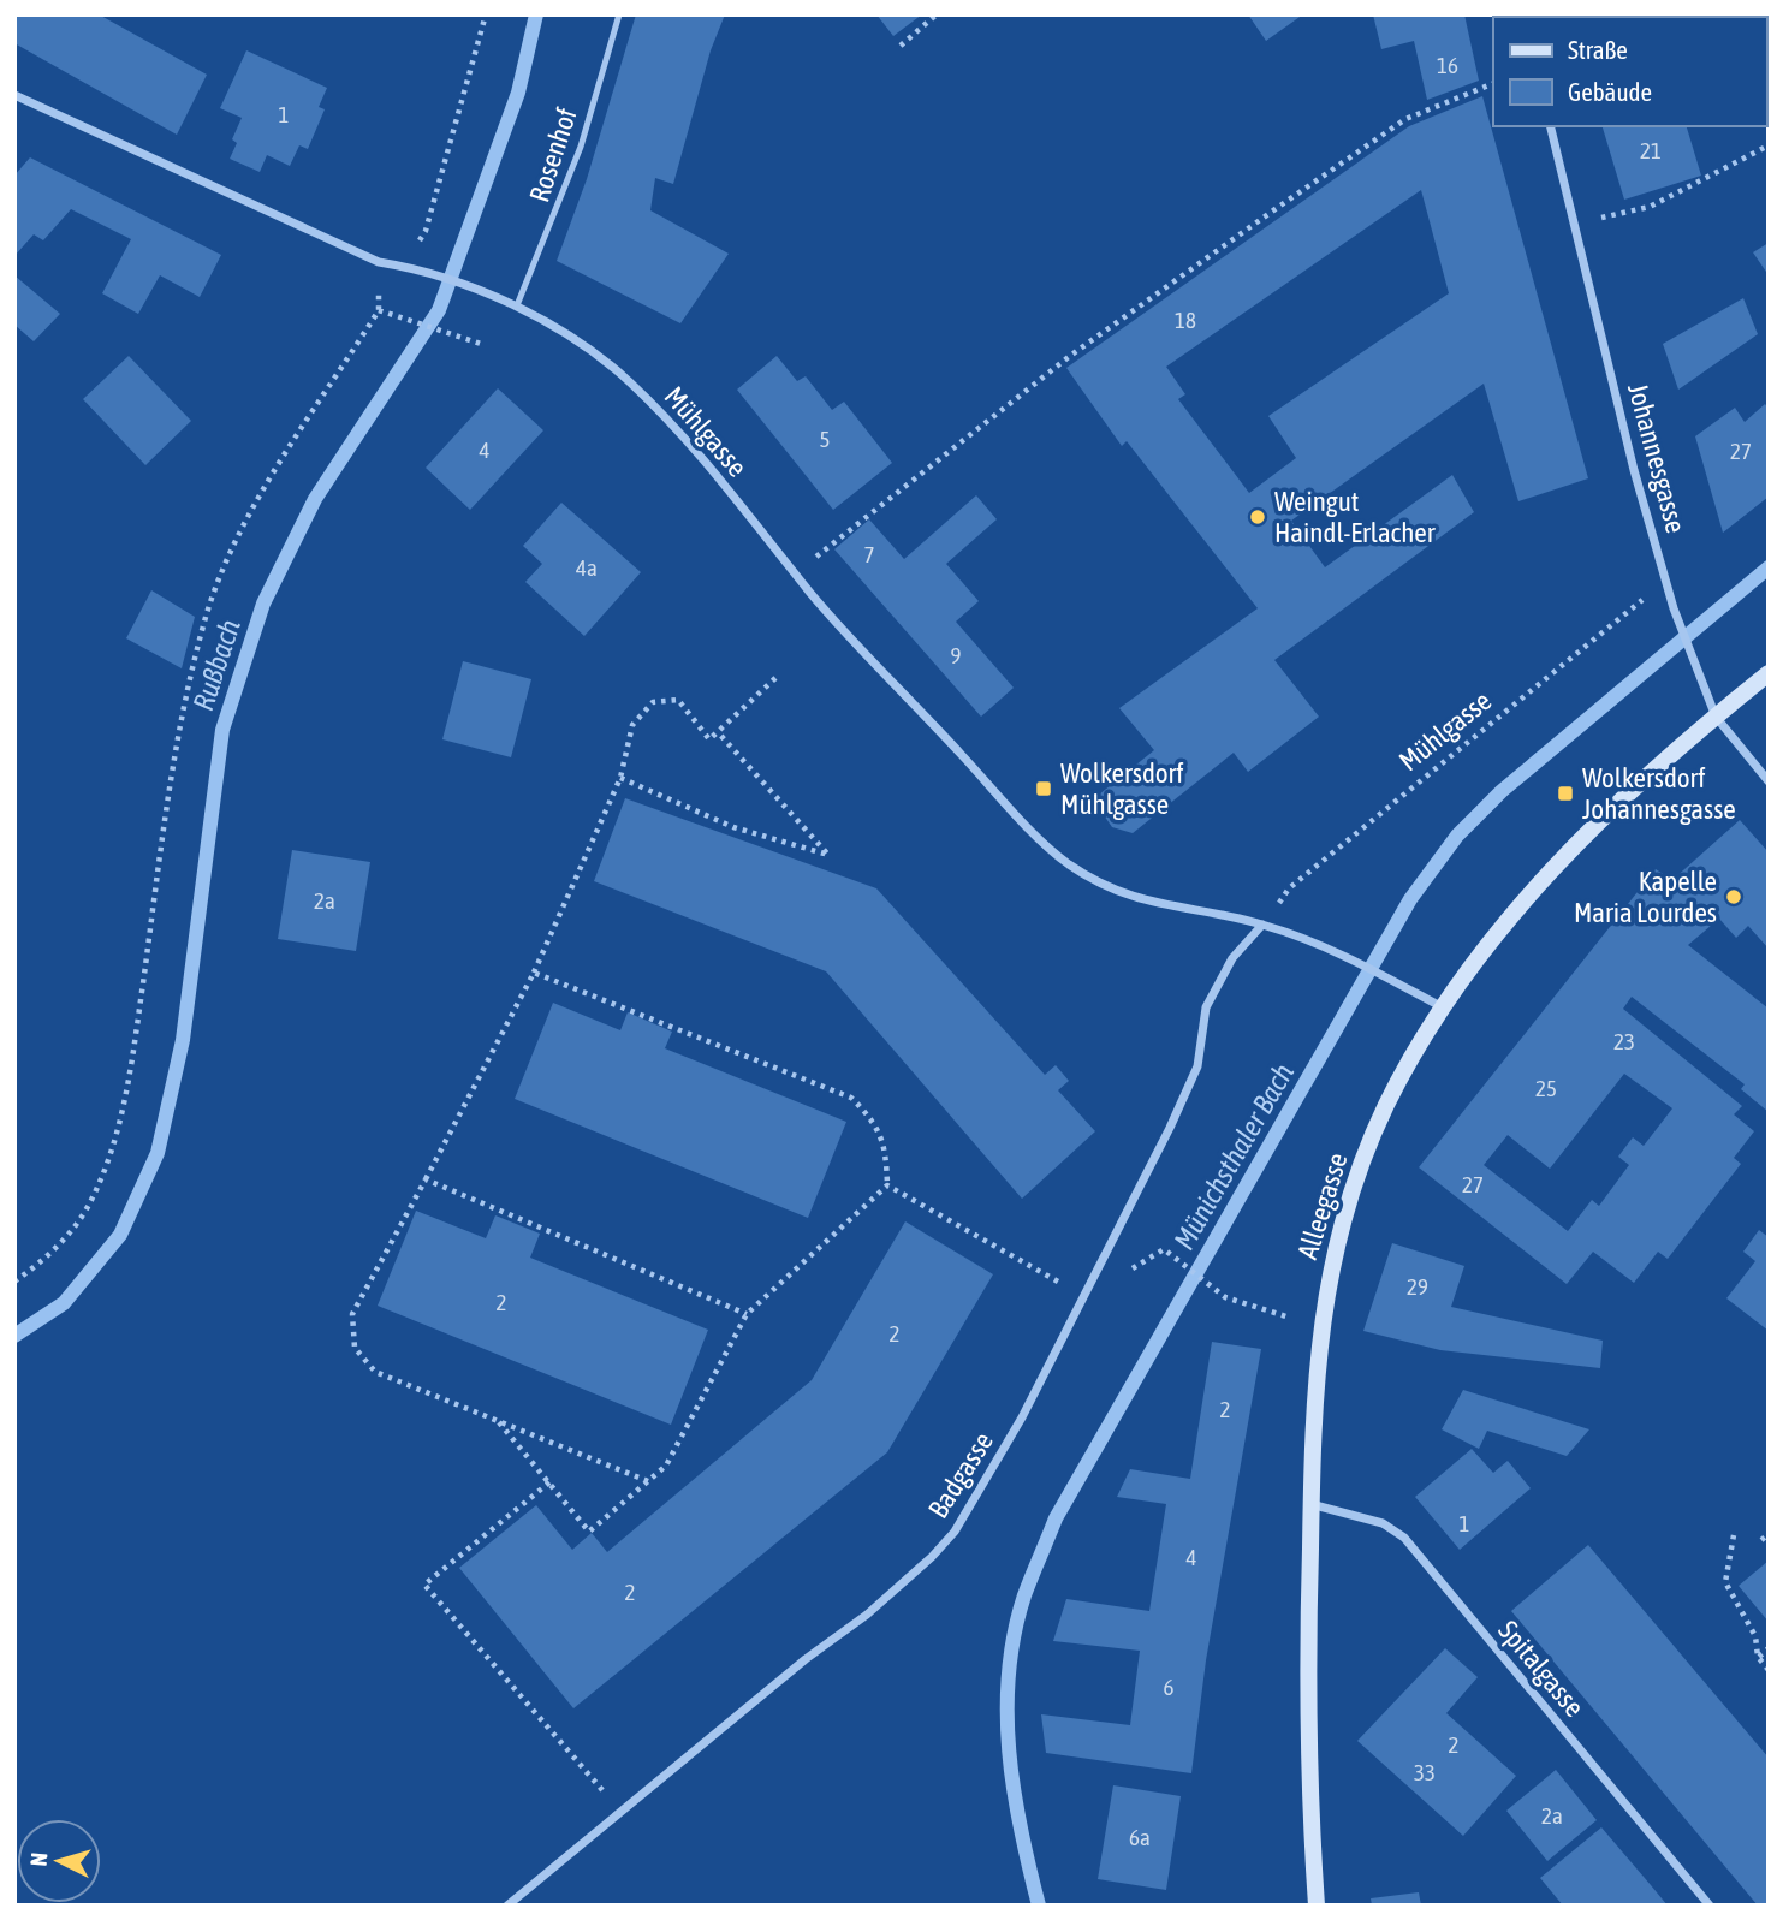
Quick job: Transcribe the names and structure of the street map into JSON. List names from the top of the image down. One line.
{"streets":{"street":["Mühlgasse","Johannesgasse","Alleegasse","Badgasse","Spitalgasse"],"lane":["Rosenhof"]},"crossings":[["Rosenhof","Mühlgasse"],["Mühlgasse","Johannesgasse"],["Mühlgasse","Alleegasse"],["Mühlgasse","Badgasse"],["Johannesgasse","Alleegasse"],["Alleegasse","Spitalgasse"]],"water":["Rußbach","Münichsthaler Bach"],"places":{"other":["Weingut Haindl-Erlacher","Kapelle Maria Lourdes"],"transit":["Wolkersdorf Mühlgasse","Wolkersdorf Johannesgasse"]},"house_numbers":["16","1","21","18","5","4","27","7","4a","9","2a","23","25","27","29","2","2","2","1","4","2","6","2","33","2a","6a"],"legend":["Straße","Gebäude"],"north":"left"}
